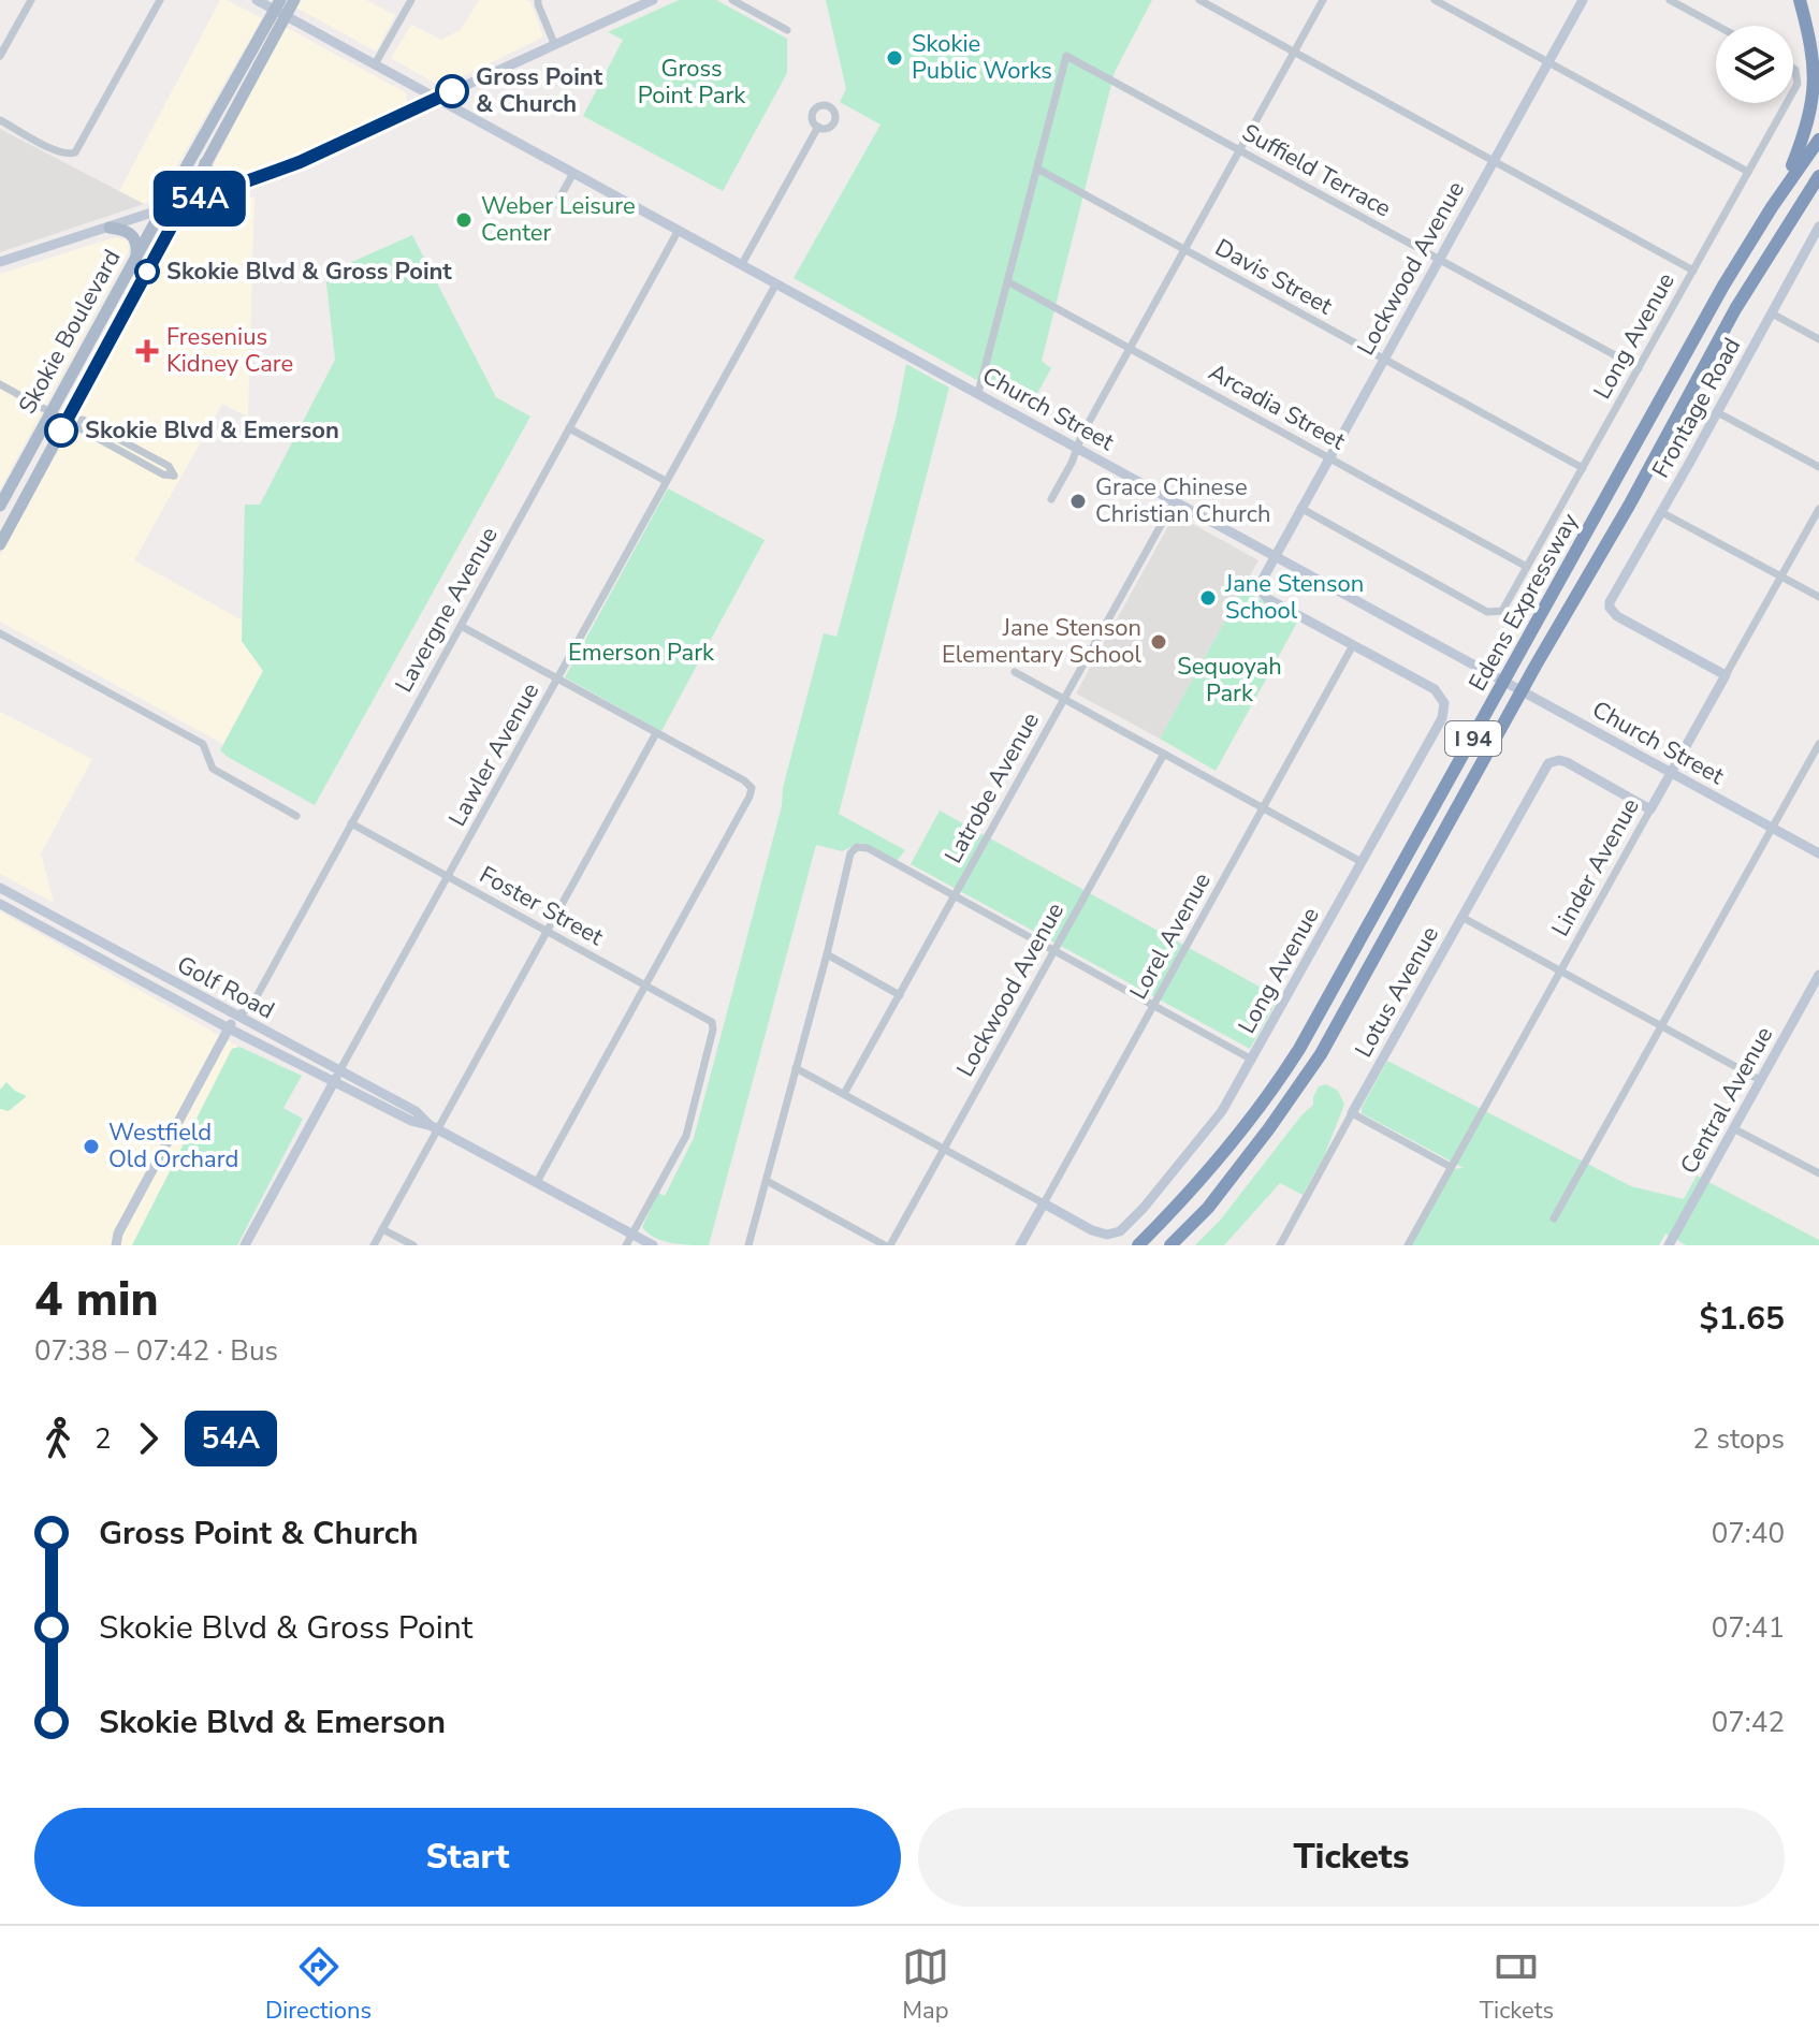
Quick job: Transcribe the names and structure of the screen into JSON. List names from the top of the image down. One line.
{"streets":{"highway":["Edens Expressway","I 94"],"main road":["Skokie Boulevard"],"street":["Suffield Terrace","Lockwood Avenue","Davis Street","Long Avenue","Arcadia Street","Frontage Road","Church Street","Lavergne Avenue","Lawler Avenue","Latrobe Avenue","Linder Avenue","Foster Street","Lorel Avenue","Golf Road","Lotus Avenue","Central Avenue"]},"crossings":[["Suffield Terrace","Lockwood Avenue"],["Suffield Terrace","Davis Street"],["Suffield Terrace","Long Avenue"],["Lockwood Avenue","Davis Street"],["Lockwood Avenue","Long Avenue"],["Lockwood Avenue","Arcadia Street"],["Lockwood Avenue","Church Street"],["Lockwood Avenue","Lorel Avenue"],["Davis Street","Long Avenue"],["Skokie Boulevard","Church Street"],["Long Avenue","Arcadia Street"],["Long Avenue","Lorel Avenue"],["Frontage Road","Linder Avenue"],["Church Street","Lavergne Avenue"],["Church Street","Lawler Avenue"],["Church Street","Latrobe Avenue"],["Church Street","Linder Avenue"],["Lavergne Avenue","Foster Street"],["Lawler Avenue","Foster Street"],["Lawler Avenue","Golf Road"],["Linder Avenue","Lotus Avenue"],["Foster Street","Golf Road"]],"parks":["Gross Point Park","Emerson Park","Sequoyah Park"],"places":{"other":["Skokie Public Works","Gross Point & Church","Weber Leisure Center","Skokie Blvd & Gross Point","Skokie Blvd & Emerson","Grace Chinese Christian Church","Jane Stenson School","Jane Stenson Elementary School","Westfield Old Orchard"],"health":["Fresenius Kidney Care"]},"lines":["bus line 54A"],"page":{"on_map":"54A","heading":["4 min","07:38 – 07:42 · Bus","$1.65"],"legs":["2","54A","2 stops"],"list":[{"name":"Gross Point & Church","value":"07:40"},{"name":"Skokie Blvd & Gross Point","value":"07:41"},{"name":"Skokie Blvd & Emerson","value":"07:42"}],"buttons":["Start","Tickets"],"tabs":["Directions","Map","Tickets"]}}
